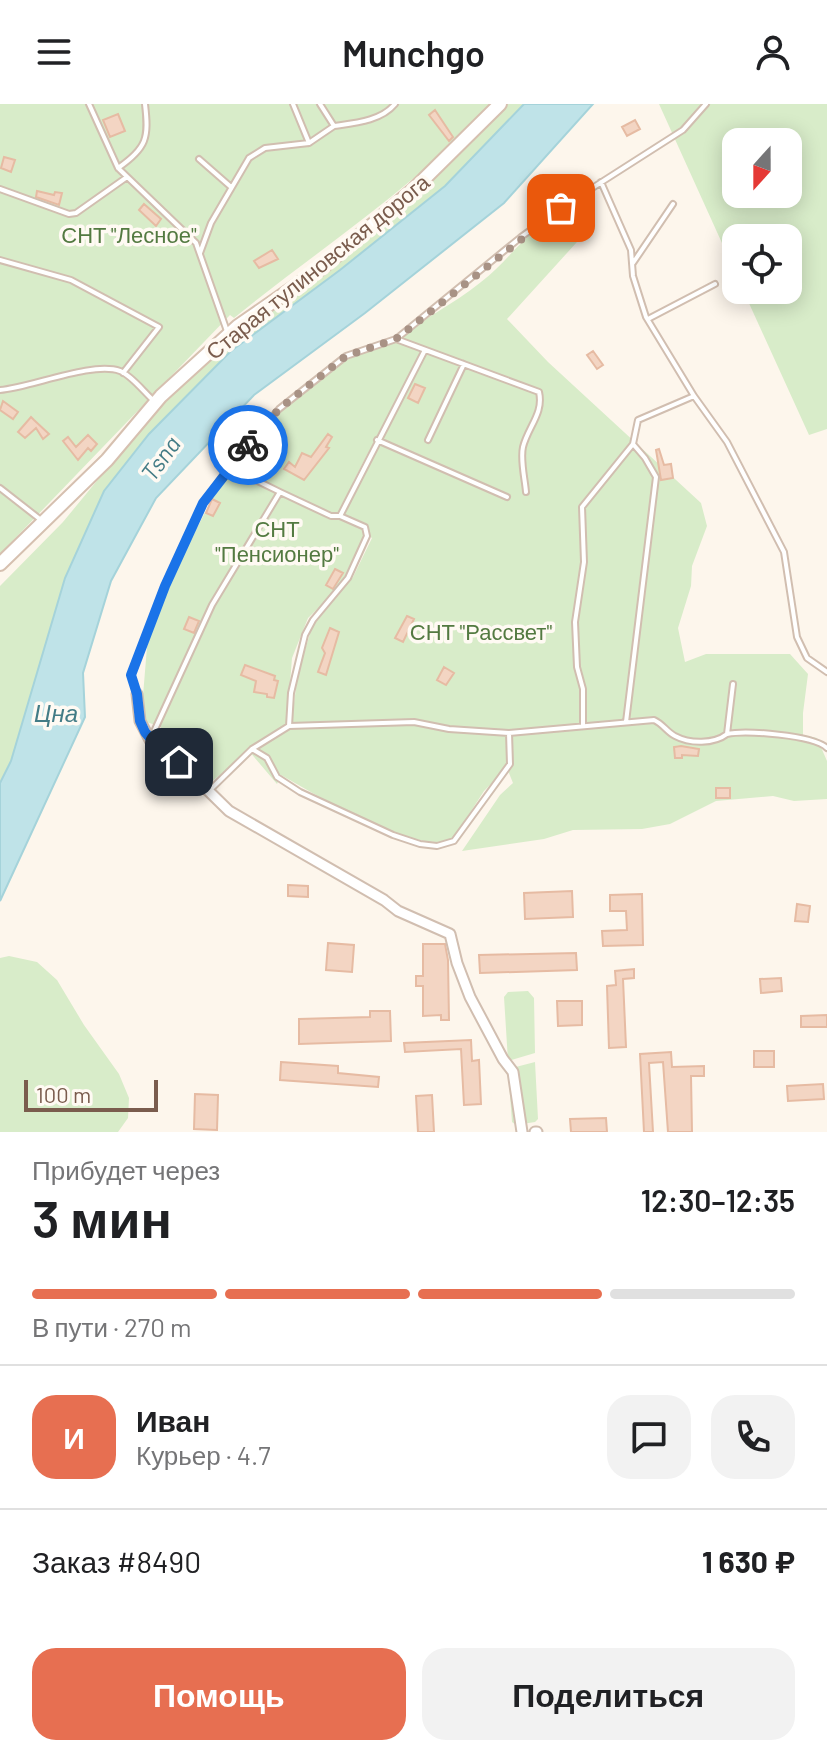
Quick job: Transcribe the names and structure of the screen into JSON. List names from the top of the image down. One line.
{"streets":{"street":["Старая тулиновская дорога"]},"water":["Tsna","Цна"],"parks":["СНТ \"Лесное\"","СНТ \"Пенсионер\"","СНТ \"Рассвет\""],"scale_bar":"100 m","north":"bottom","page":{"header":"Munchgo","scale":"100 m","heading":["3 мин","Прибудет через","12:30–12:35"],"panel":["Иван","Курьер · 4.7","Заказ #8490","1 630 ₽"],"bar":"В пути · 270 m","round":"И","buttons":["Помощь","Поделиться"]}}
